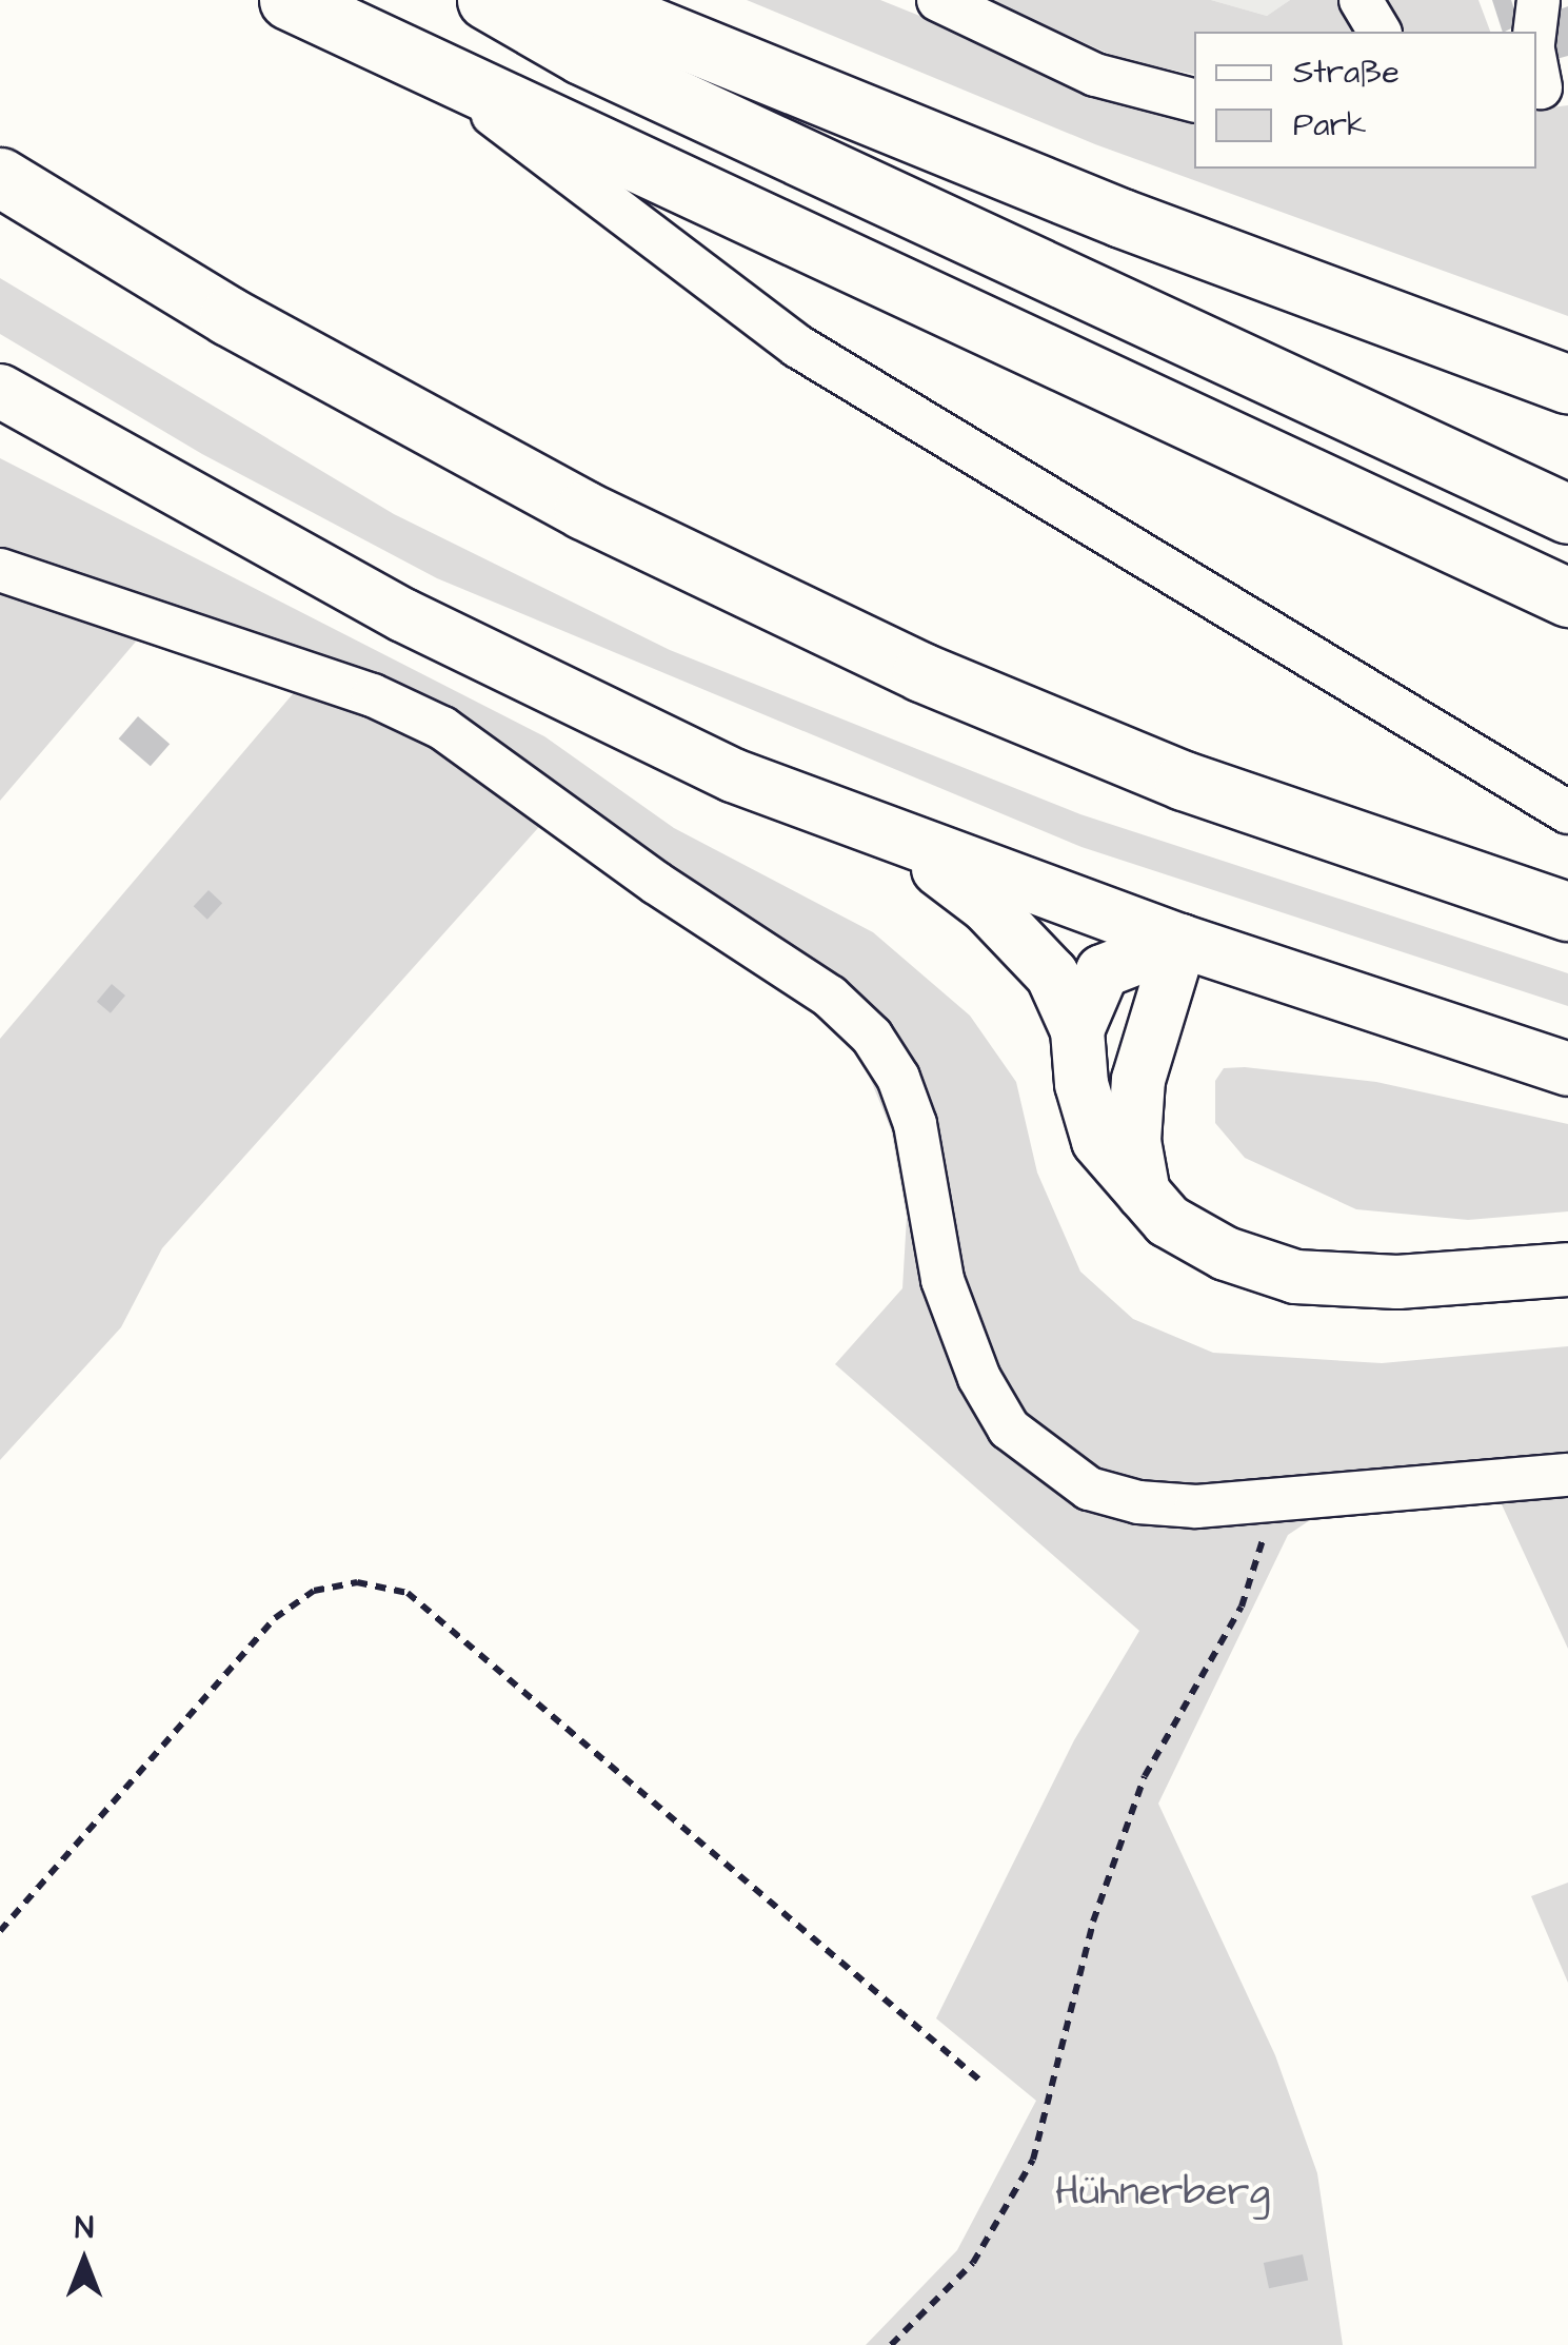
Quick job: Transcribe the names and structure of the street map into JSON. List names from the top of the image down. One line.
{"parks":["Hühnerberg"],"legend":["Straße","Park"],"north":"top"}
